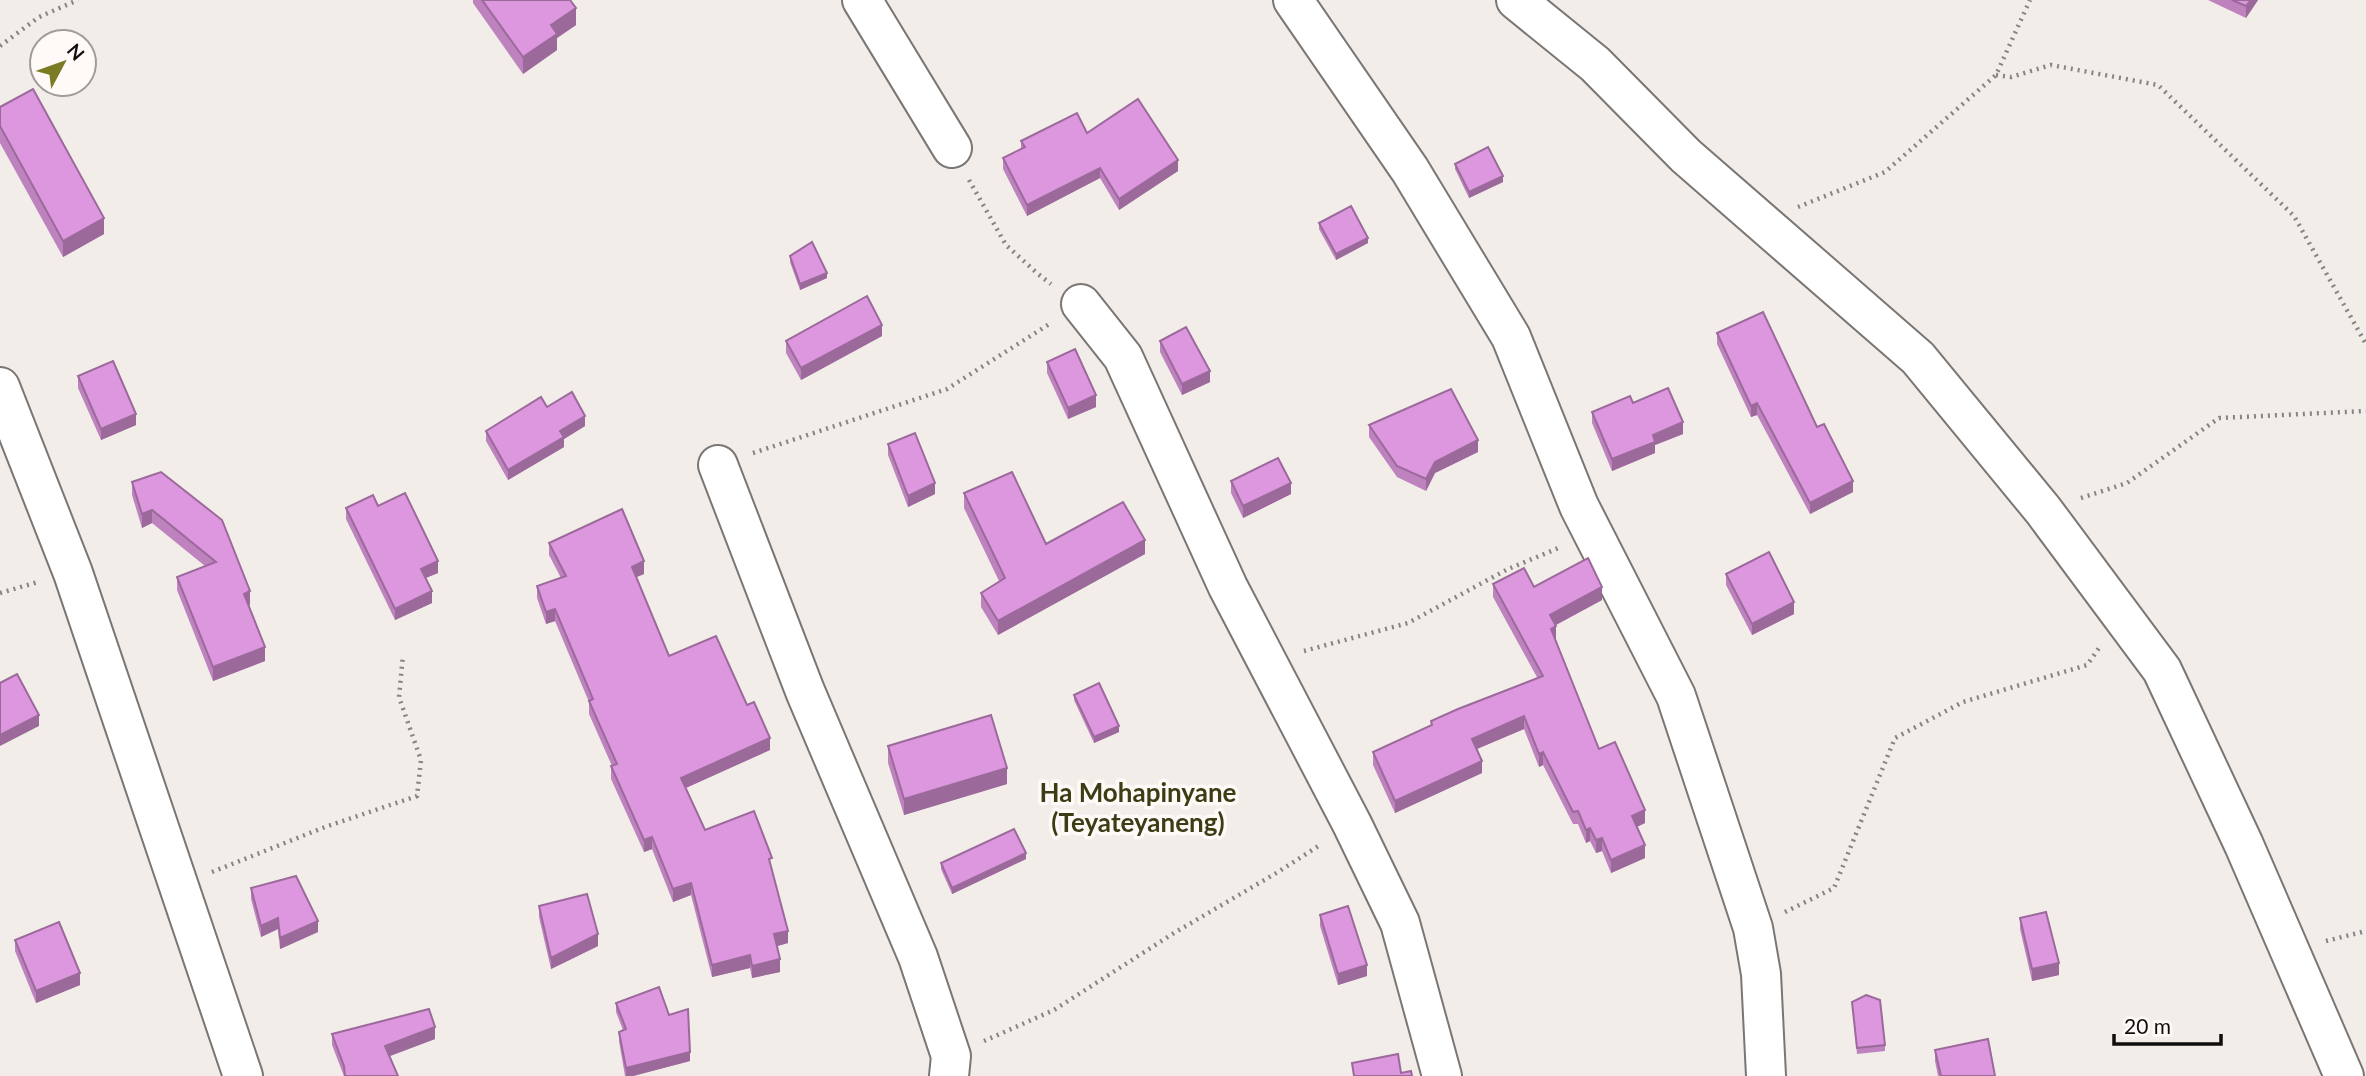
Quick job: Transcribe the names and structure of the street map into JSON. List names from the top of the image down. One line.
{"districts":["Ha Mohapinyane (Teyateyaneng)"],"scale_bar":"20 m","north":"top right"}
